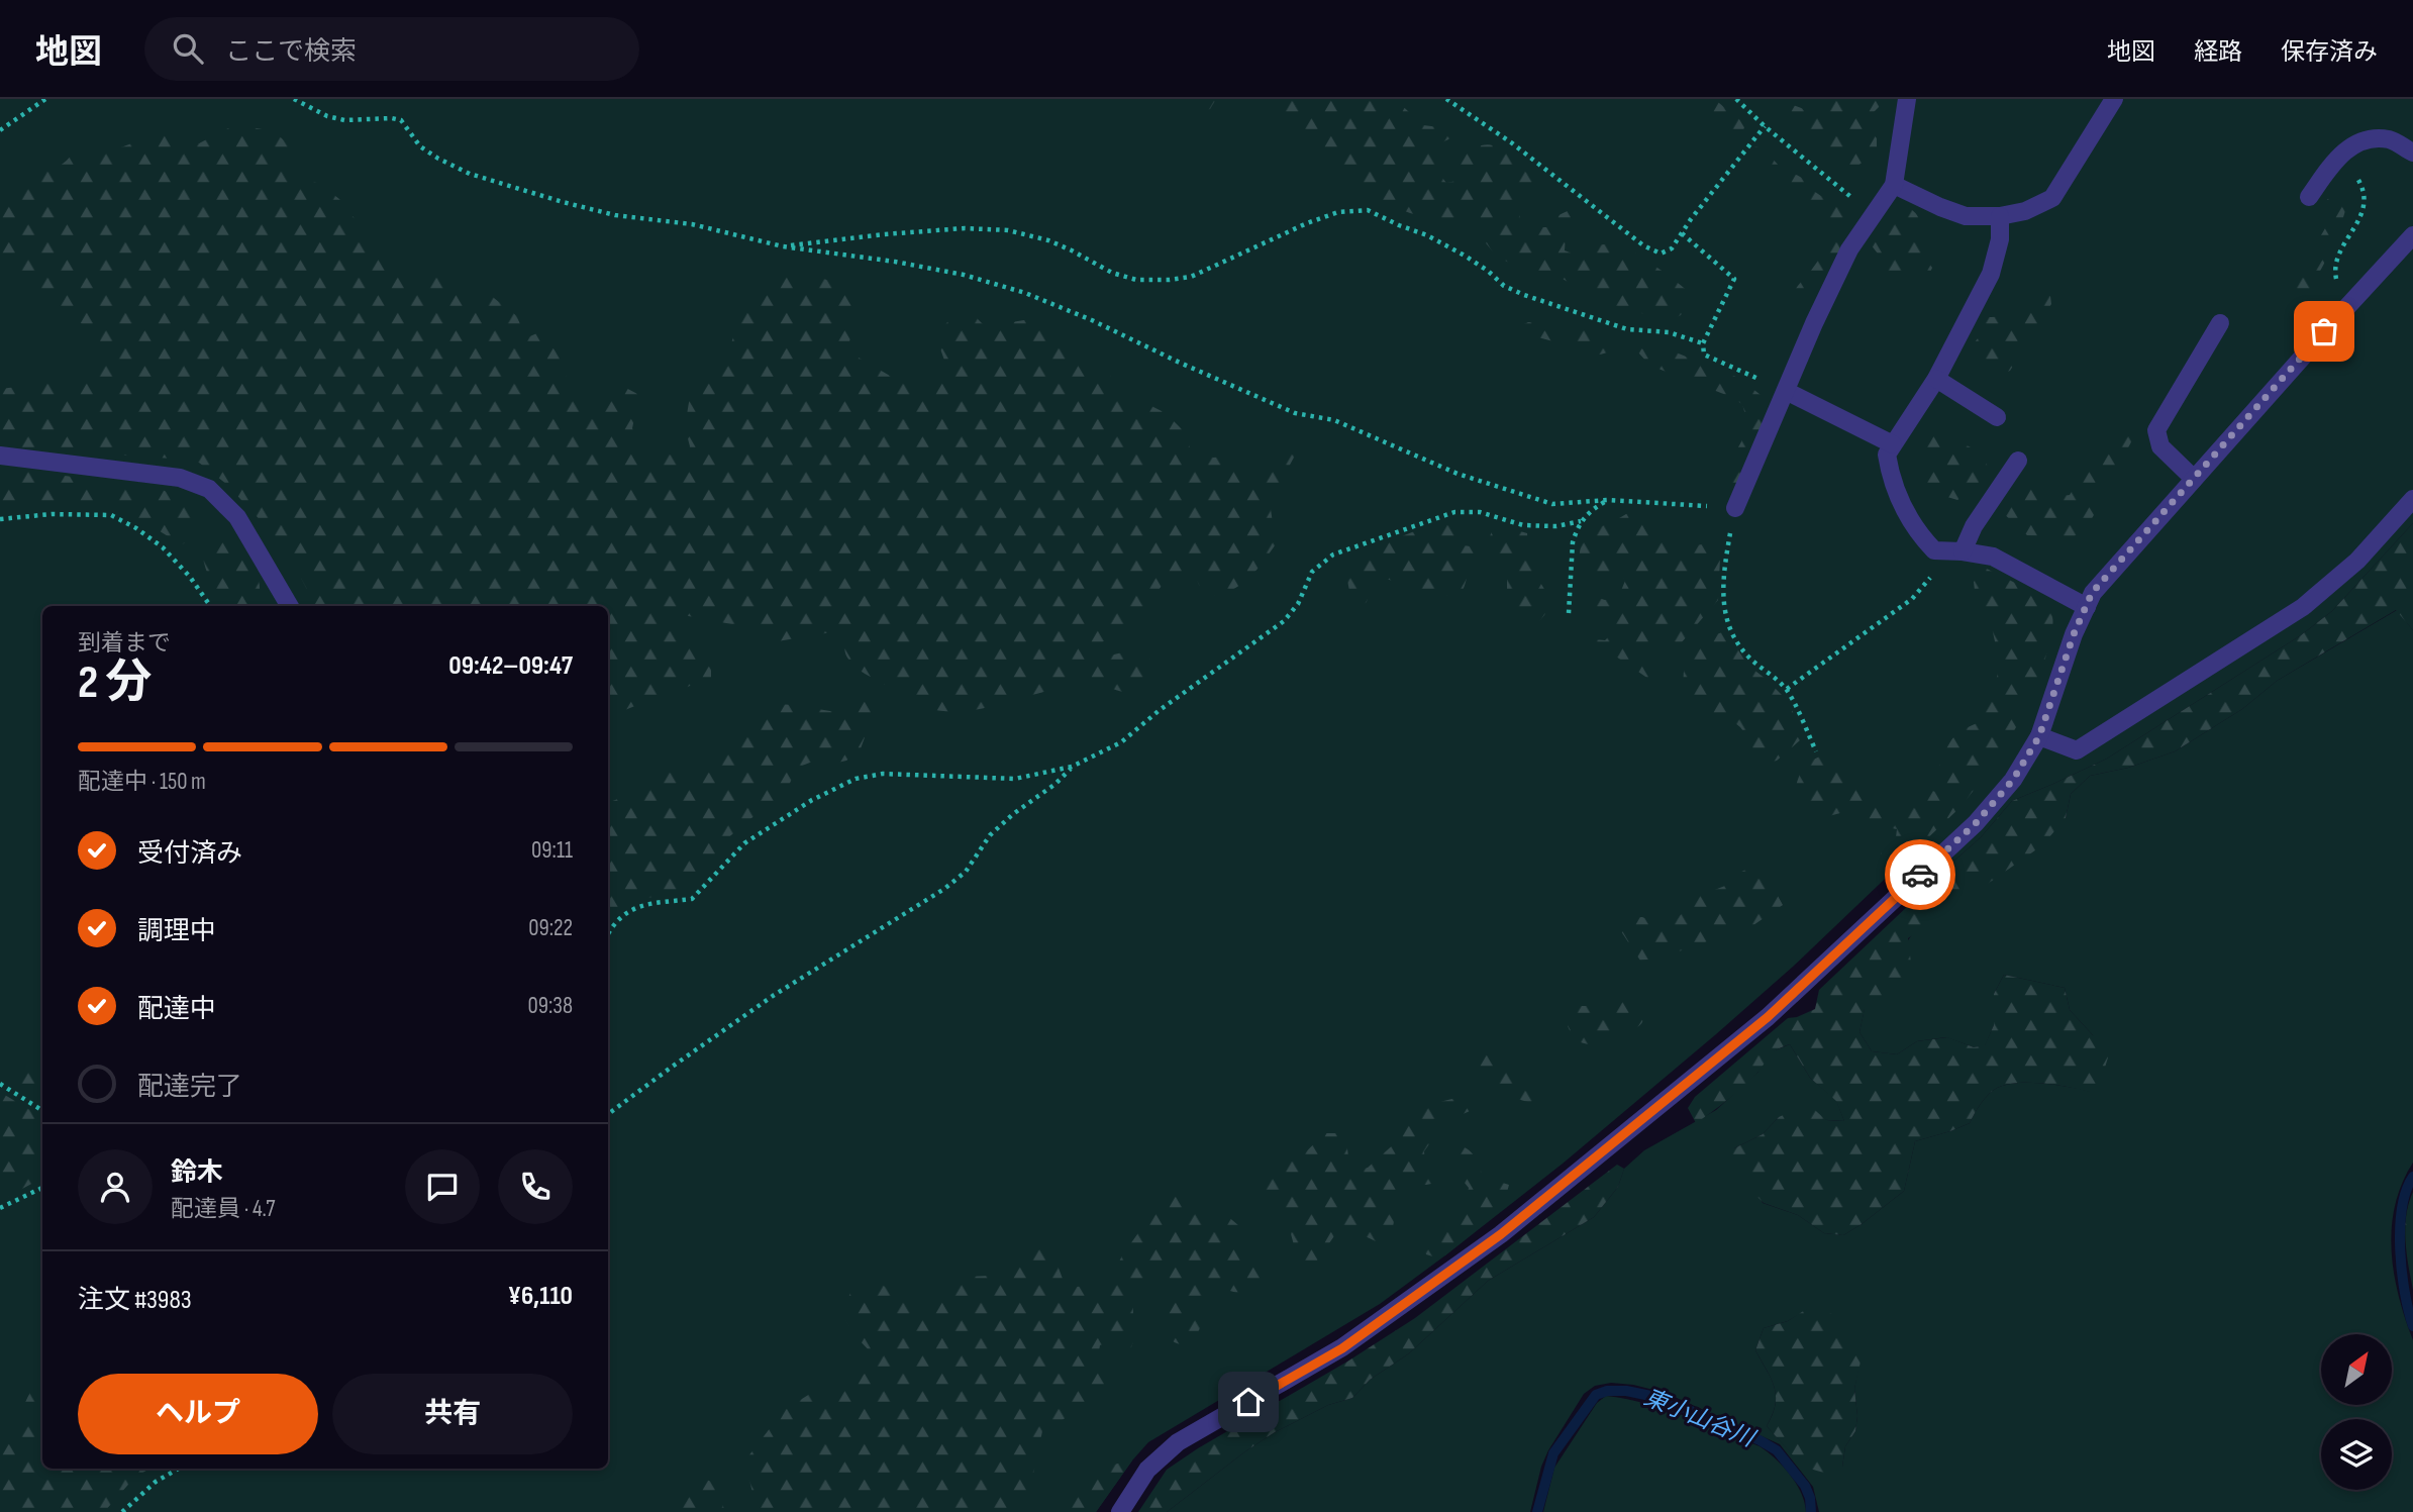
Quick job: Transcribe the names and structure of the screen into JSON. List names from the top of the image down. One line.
{"water":["東小山谷川"],"north":"top right","page":{"header":"地図","search":"ここで検索","nav":["地図","経路","保存済み"],"heading":["2 分","到着まで","09:42–09:47"],"panel":["鈴木","配達員 · 4.7","注文 #3983","¥6,110"],"bar":"配達中 · 150 m","list":[["受付済み","09:11"],["調理中","09:22"],["配達中","09:38"],"配達完了"],"buttons":["ヘルプ","共有"]}}
